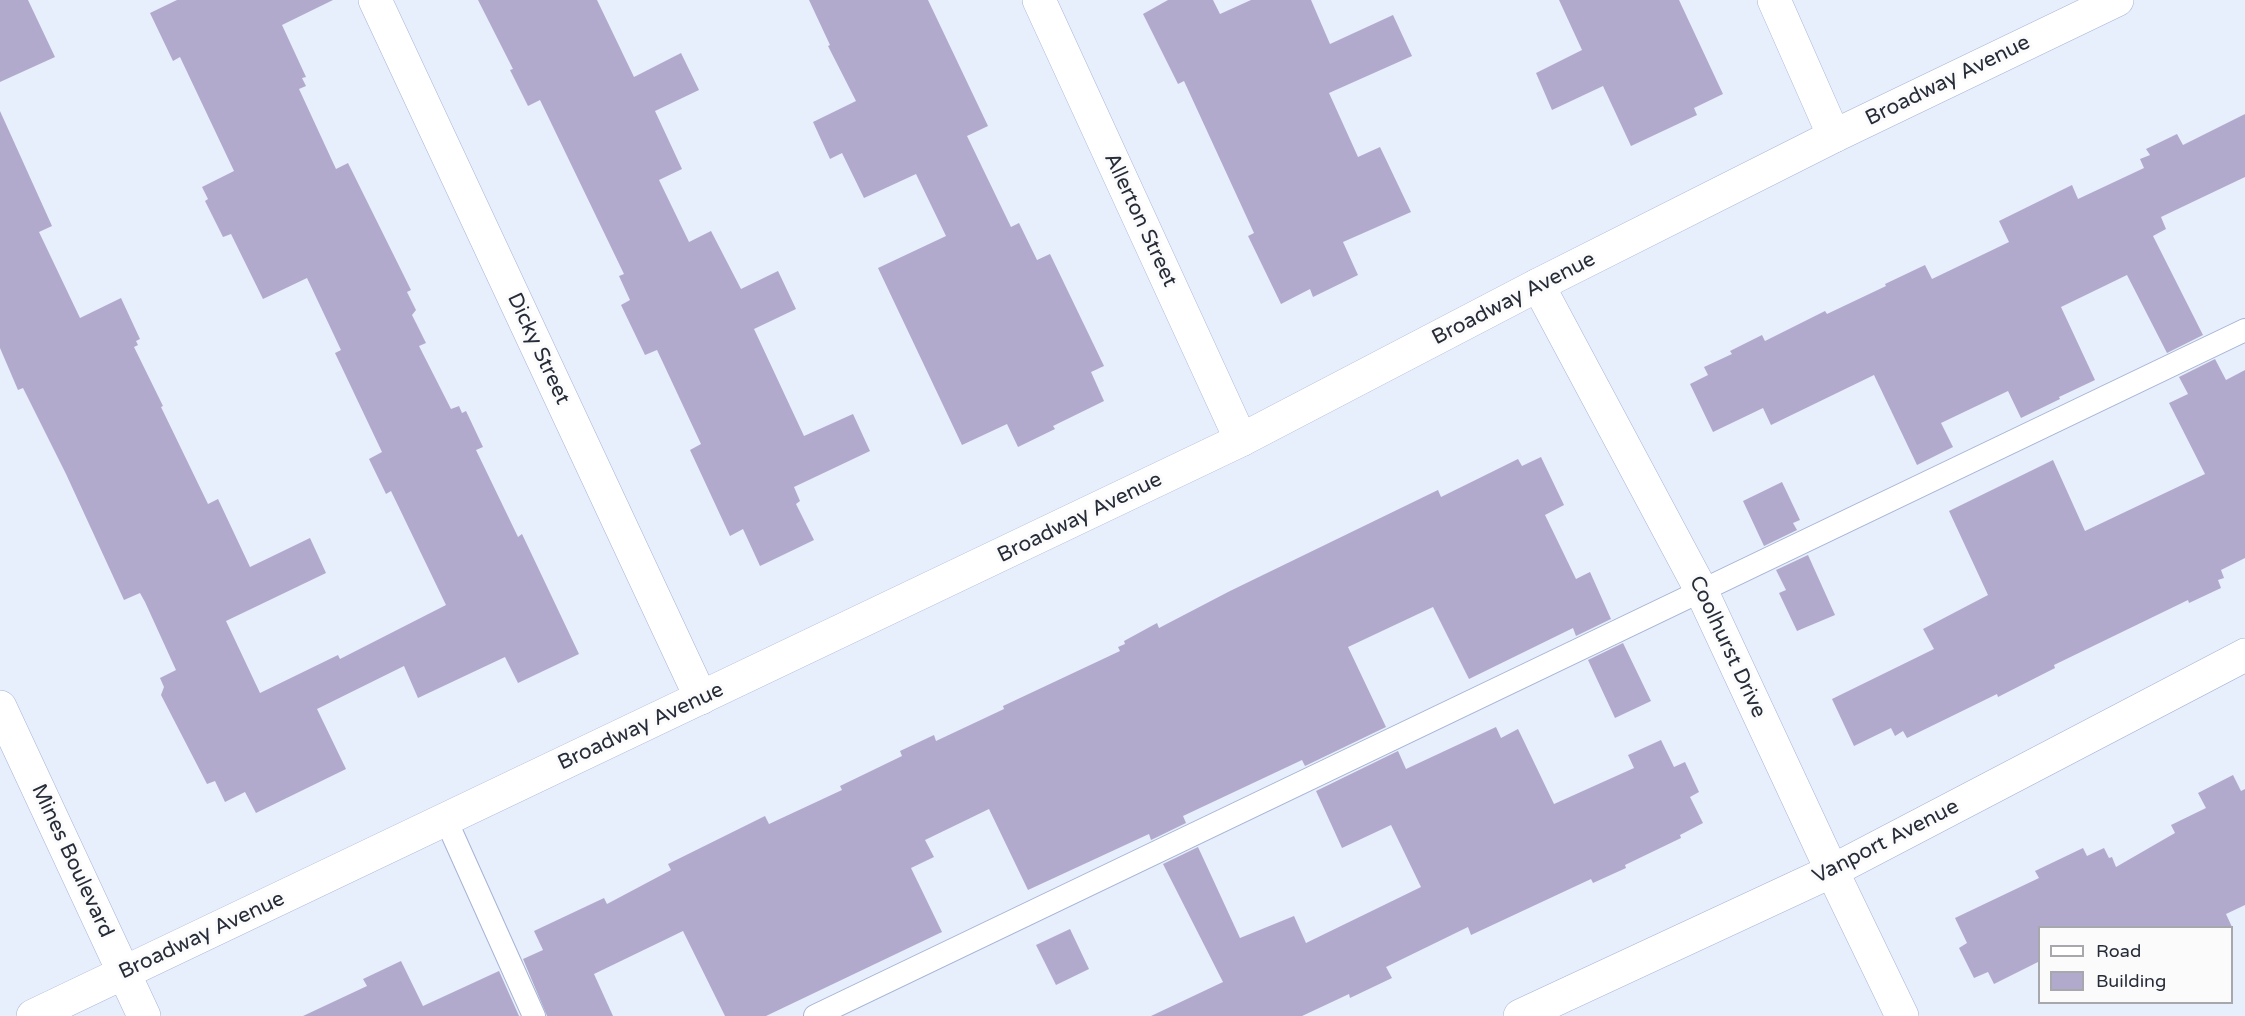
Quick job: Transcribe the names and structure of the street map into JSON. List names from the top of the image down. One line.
{"streets":{"street":["Broadway Avenue","Allerton Street","Dicky Street","Coolhurst Drive","Vanport Avenue","Mines Boulevard"]},"crossings":[["Broadway Avenue","Allerton Street"],["Broadway Avenue","Dicky Street"],["Broadway Avenue","Coolhurst Drive"],["Broadway Avenue","Mines Boulevard"],["Coolhurst Drive","Vanport Avenue"]],"legend":["Road","Building"]}
